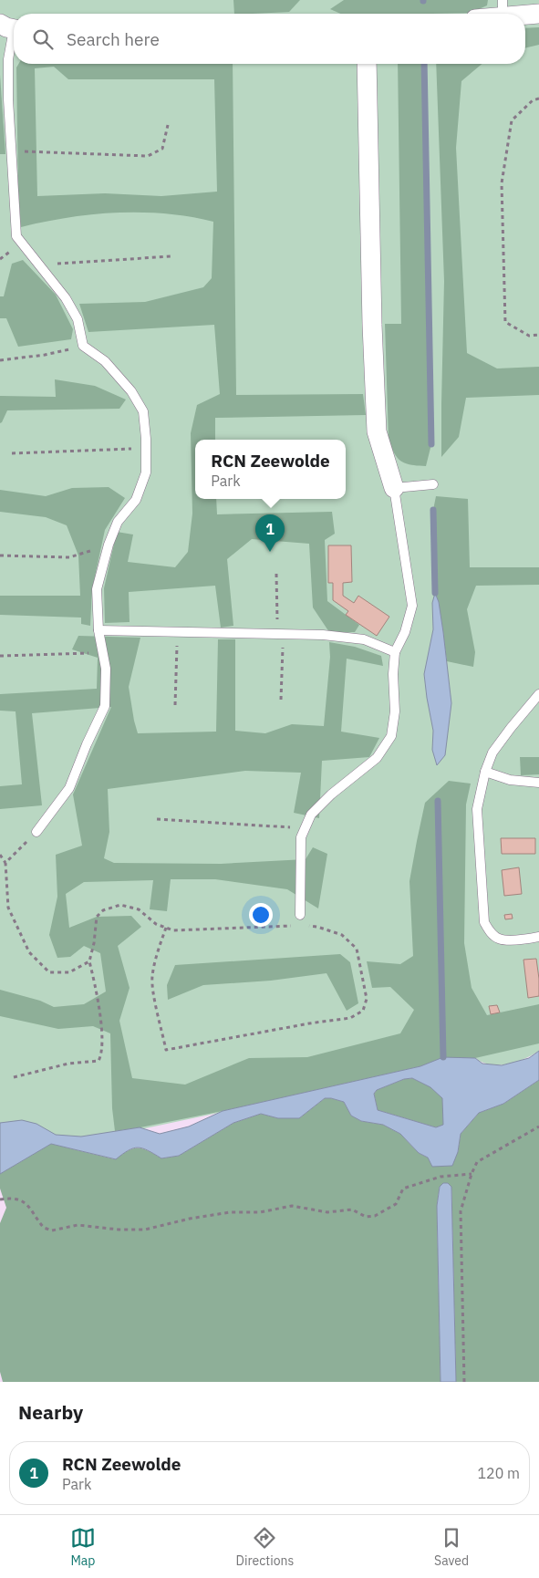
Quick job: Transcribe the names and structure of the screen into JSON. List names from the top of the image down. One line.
{"page":{"search":"Search here","popup":["RCN Zeewolde","Park"],"pins":"1","heading":"Nearby","list":[{"mark":"1","name":"RCN Zeewolde","note":"Park","value":"120 m"}],"nav":["Map","Directions","Saved"]}}
